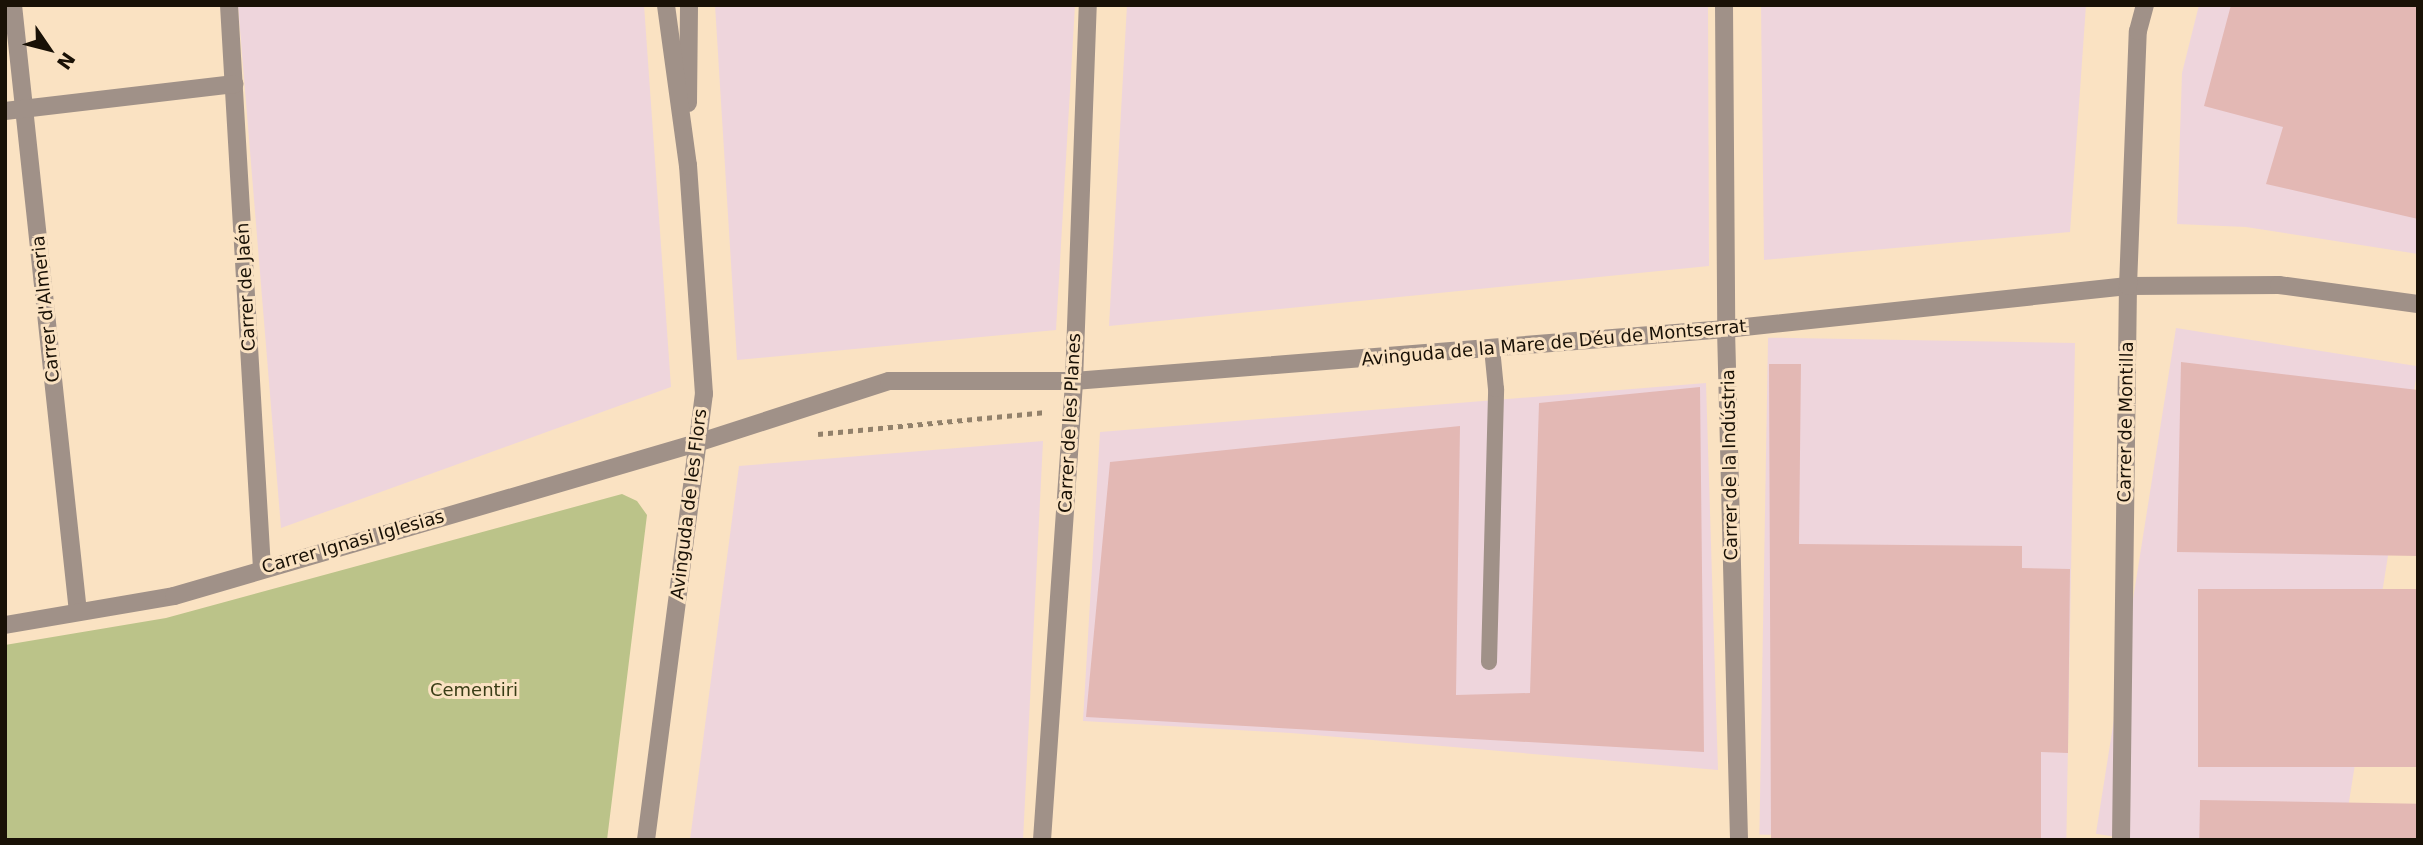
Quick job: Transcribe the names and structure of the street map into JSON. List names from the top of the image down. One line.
{"streets":{"street":["Carrer de Jaén","Carrer d'Almeria","Avinguda de la Mare de Déu de Montserrat","Carrer de Montilla","Carrer de les Planes","Carrer de la Indústria","Avinguda de les Flors","Carrer Ignasi Iglesias"]},"crossings":[["Carrer de Jaén","Carrer Ignasi Iglesias"],["Carrer d'Almeria","Carrer Ignasi Iglesias"],["Avinguda de la Mare de Déu de Montserrat","Carrer de Montilla"],["Avinguda de la Mare de Déu de Montserrat","Carrer de les Planes"],["Avinguda de la Mare de Déu de Montserrat","Carrer de la Indústria"],["Avinguda de la Mare de Déu de Montserrat","Avinguda de les Flors"],["Avinguda de la Mare de Déu de Montserrat","Carrer Ignasi Iglesias"],["Avinguda de les Flors","Carrer Ignasi Iglesias"]],"parks":["Cementiri"],"north":"bottom right"}
